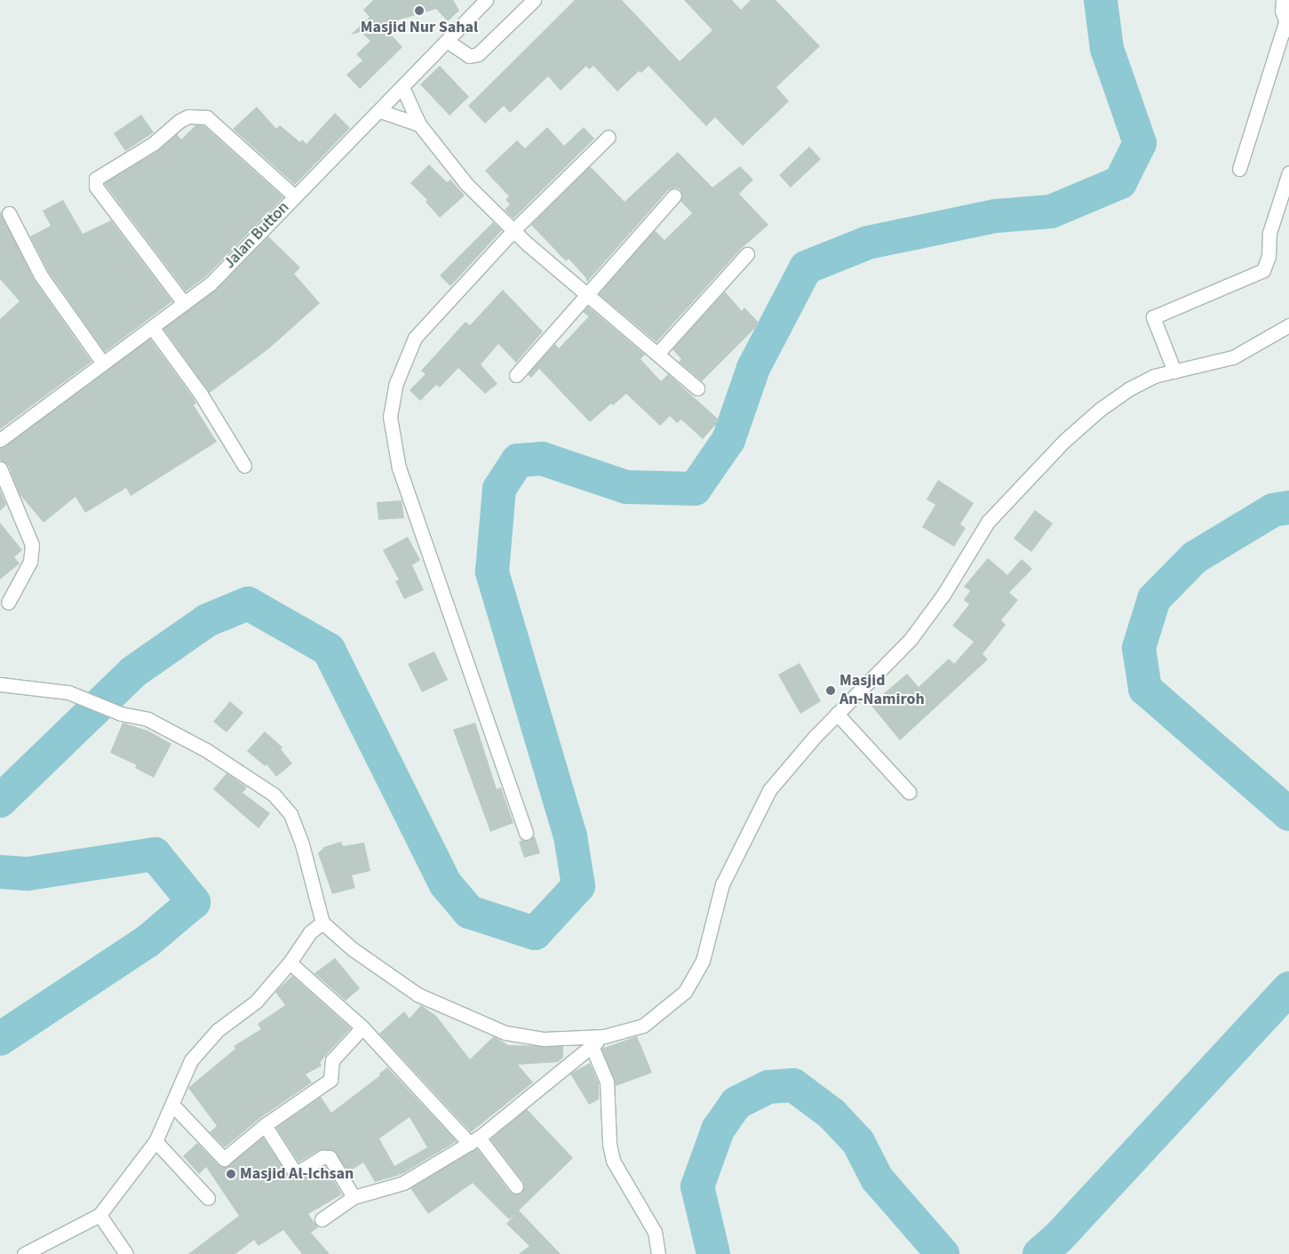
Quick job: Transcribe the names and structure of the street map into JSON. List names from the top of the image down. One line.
{"streets":{"street":["Jalan Button"]},"places":["Masjid Nur Sahal","Masjid An-Namiroh","Masjid Al-Ichsan"]}
